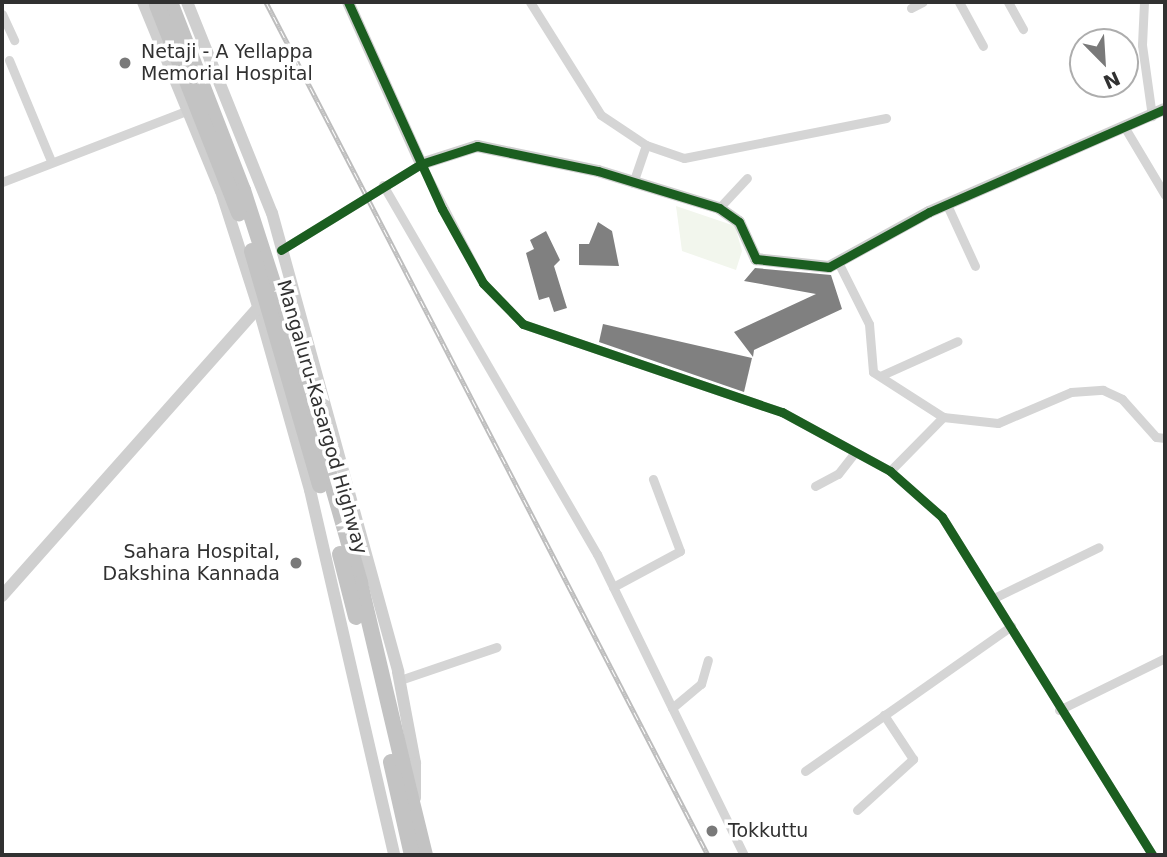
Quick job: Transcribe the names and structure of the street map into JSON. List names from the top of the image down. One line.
{"streets":{"highway":["Mangaluru-Kasargod Highway"]},"places":["Netaji - A Yellappa Memorial Hospital","Sahara Hospital, Dakshina Kannada","Tokkuttu"],"north":"bottom right"}
